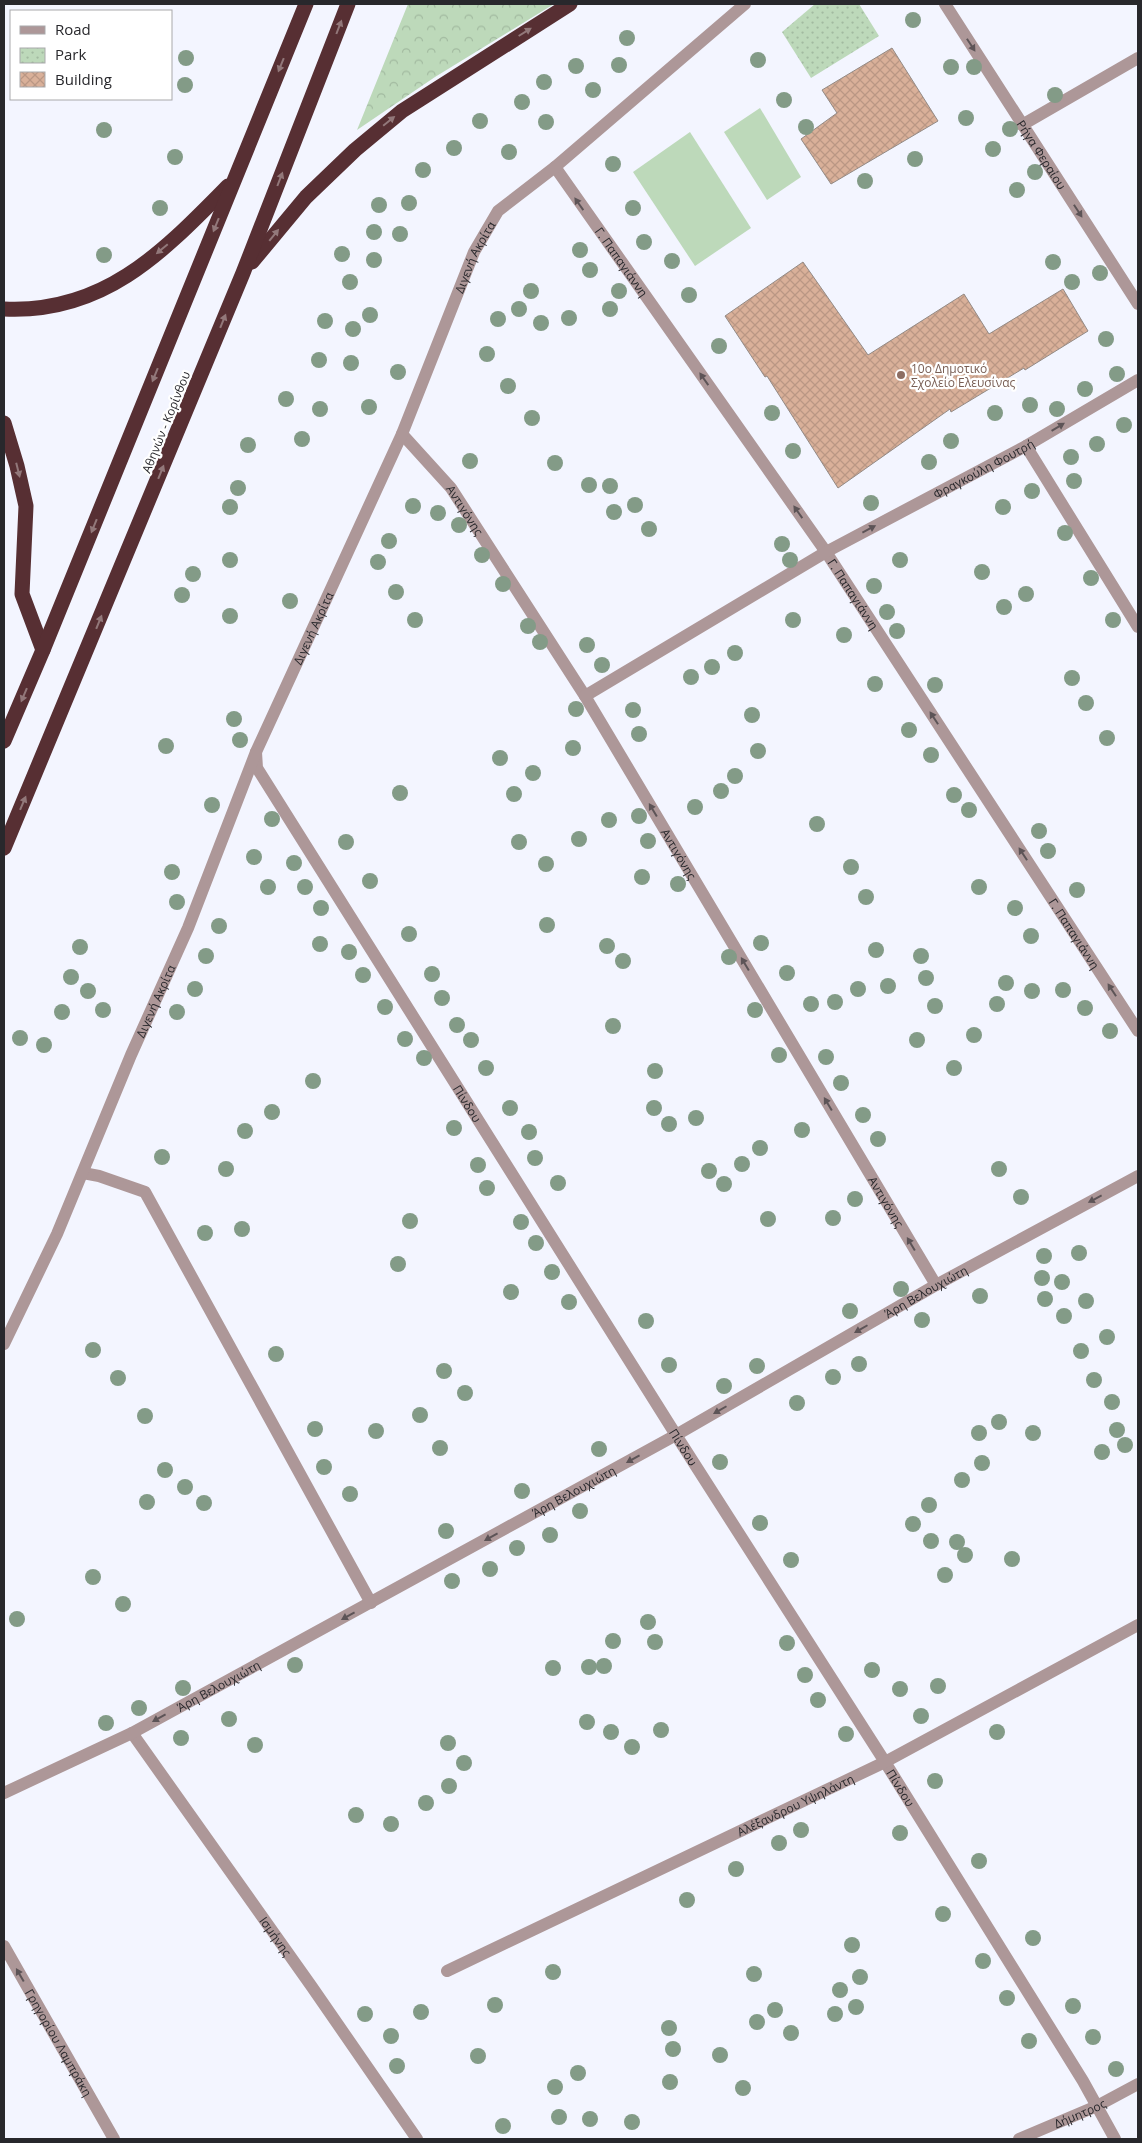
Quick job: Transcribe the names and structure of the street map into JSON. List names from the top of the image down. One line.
{"streets":{"highway":["Αθηνών - Κορίνθου"],"street":["Ρήγα Φεραίου","Διγενή Ακρίτα","Γ. Παπαγιάννη","Φραγκούλη Φουτρή","Αντιγόνης","Πίνδου","Άρη Βελουχιώτη","Αλέξανδρου Υψηλάντη","Ισμήνης","Γρηγορίου Λαμπράκη","Δήμητρος"]},"crossings":[["Διγενή Ακρίτα","Γ. Παπαγιάννη"],["Διγενή Ακρίτα","Αντιγόνης"],["Διγενή Ακρίτα","Πίνδου"],["Γ. Παπαγιάννη","Φραγκούλη Φουτρή"],["Φραγκούλη Φουτρή","Αντιγόνης"],["Αντιγόνης","Άρη Βελουχιώτη"],["Πίνδου","Άρη Βελουχιώτη"],["Πίνδου","Αλέξανδρου Υψηλάντη"],["Πίνδου","Δήμητρος"],["Άρη Βελουχιώτη","Ισμήνης"]],"one_way":["Ρήγα Φεραίου","Γ. Παπαγιάννη","Φραγκούλη Φουτρή","Αντιγόνης","Άρη Βελουχιώτη","Γρηγορίου Λαμπράκη"],"places":["10ο Δημοτικό Σχολείο Ελευσίνας"],"legend":["Road","Park","Building"]}
